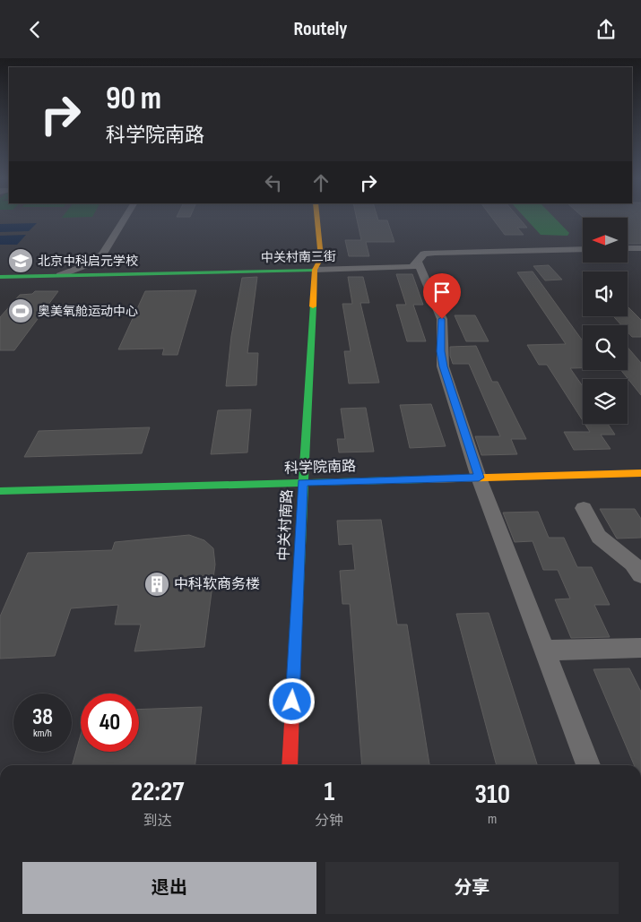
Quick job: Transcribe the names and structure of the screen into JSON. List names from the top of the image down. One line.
{"streets":{"street":["中关村南三街","科学院南路","中关村南路"]},"crossings":[["中关村南三街","中关村南路"],["科学院南路","中关村南路"]],"places":{"school or university":["北京中科启元学校"],"sports":["奥美氧舱运动中心"],"building":["中科软商务楼"]},"north":"left","page":{"header":"Routely","turn":["90 m","科学院南路"],"speed":"38 km/h","limit":"40","eta":["22:27","到达","1","分钟","310","m"],"buttons":["退出","分享"]}}
